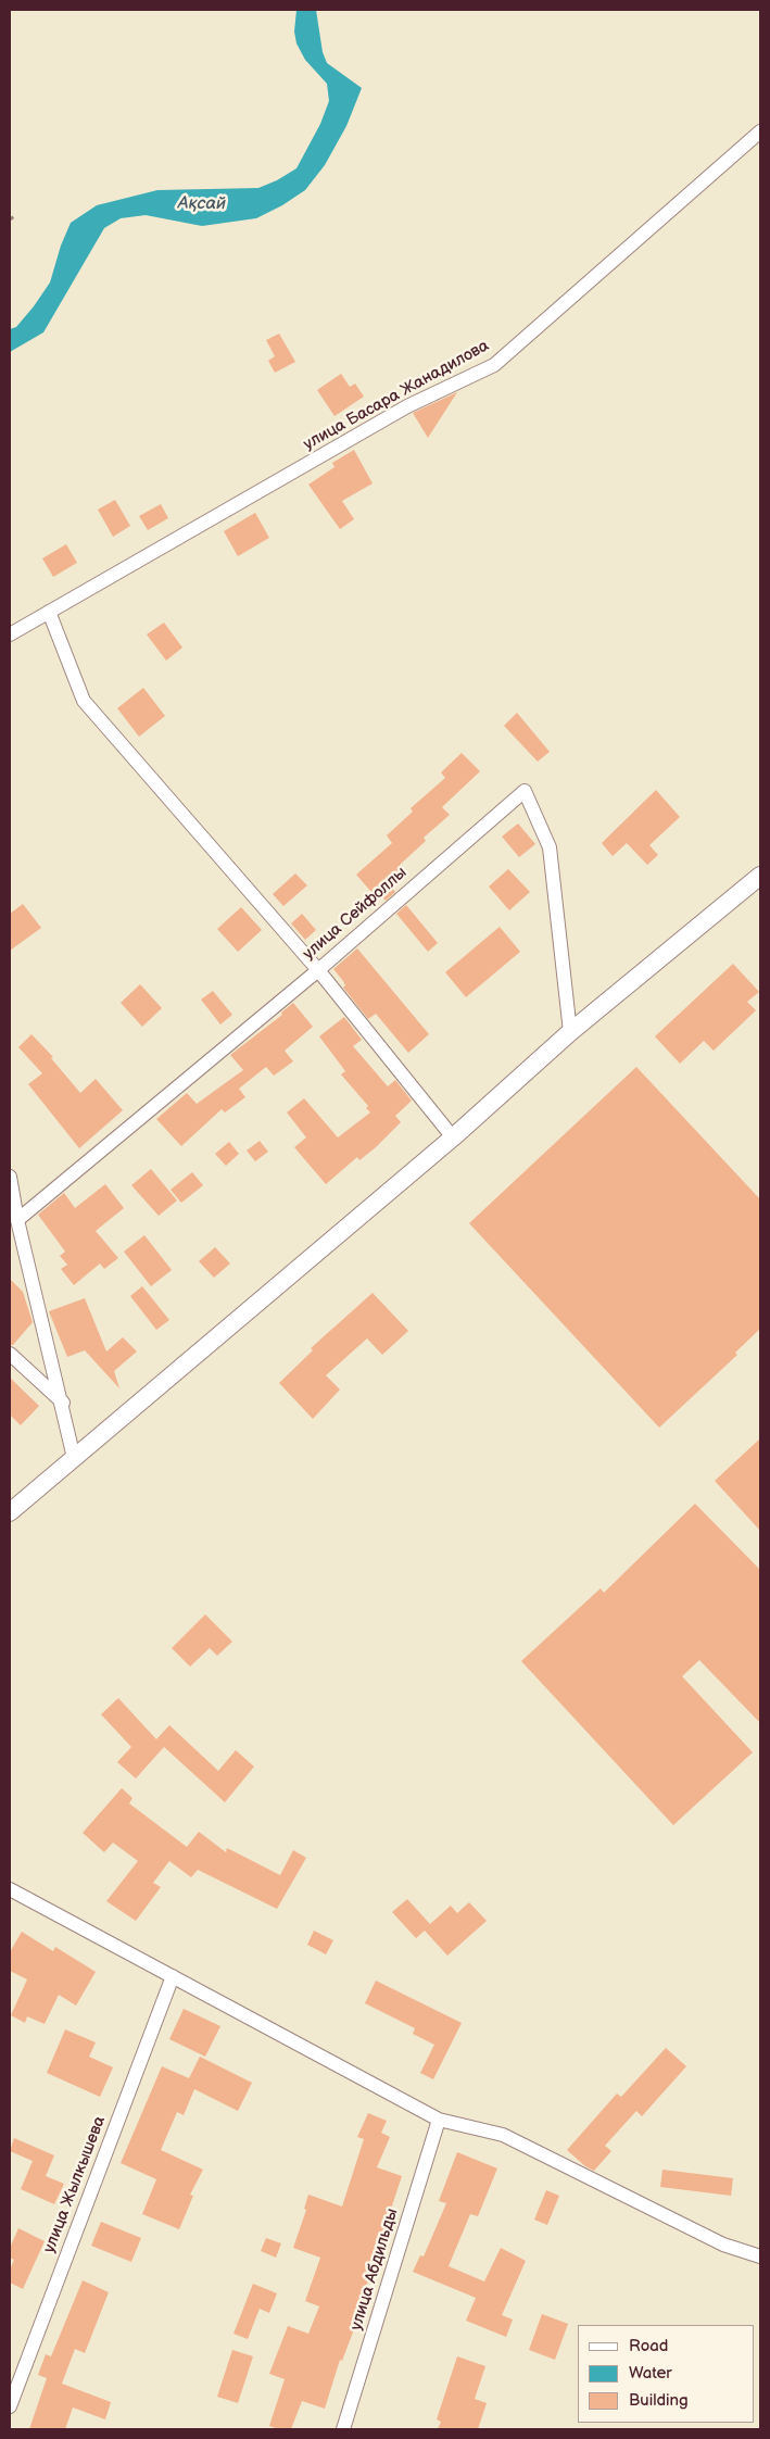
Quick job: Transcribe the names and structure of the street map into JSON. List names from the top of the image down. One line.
{"streets":{"street":["улица Басара Жанадилова","улица Сейфоллы","улица Жылкышева","улица Абдильды"]},"water":["Ақсай"],"legend":["Road","Water","Building"]}
